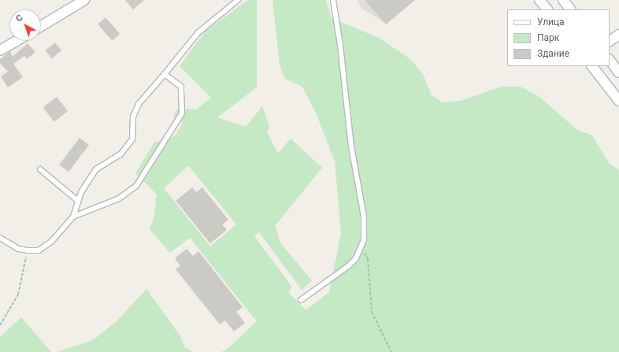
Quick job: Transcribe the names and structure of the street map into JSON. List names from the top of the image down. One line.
{"legend":["Улица","Парк","Здание"],"north":"top left"}
